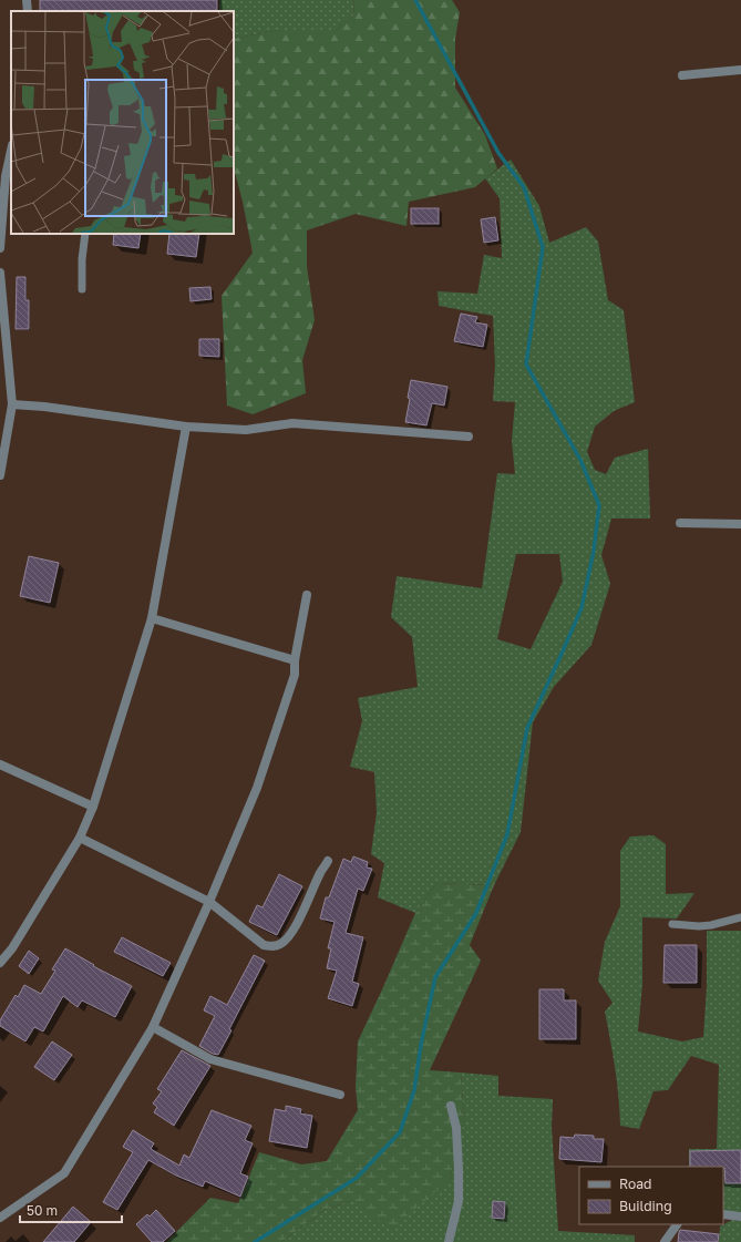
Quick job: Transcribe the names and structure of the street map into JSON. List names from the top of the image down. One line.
{"legend":["Road","Building"],"scale_bar":"50 m"}
